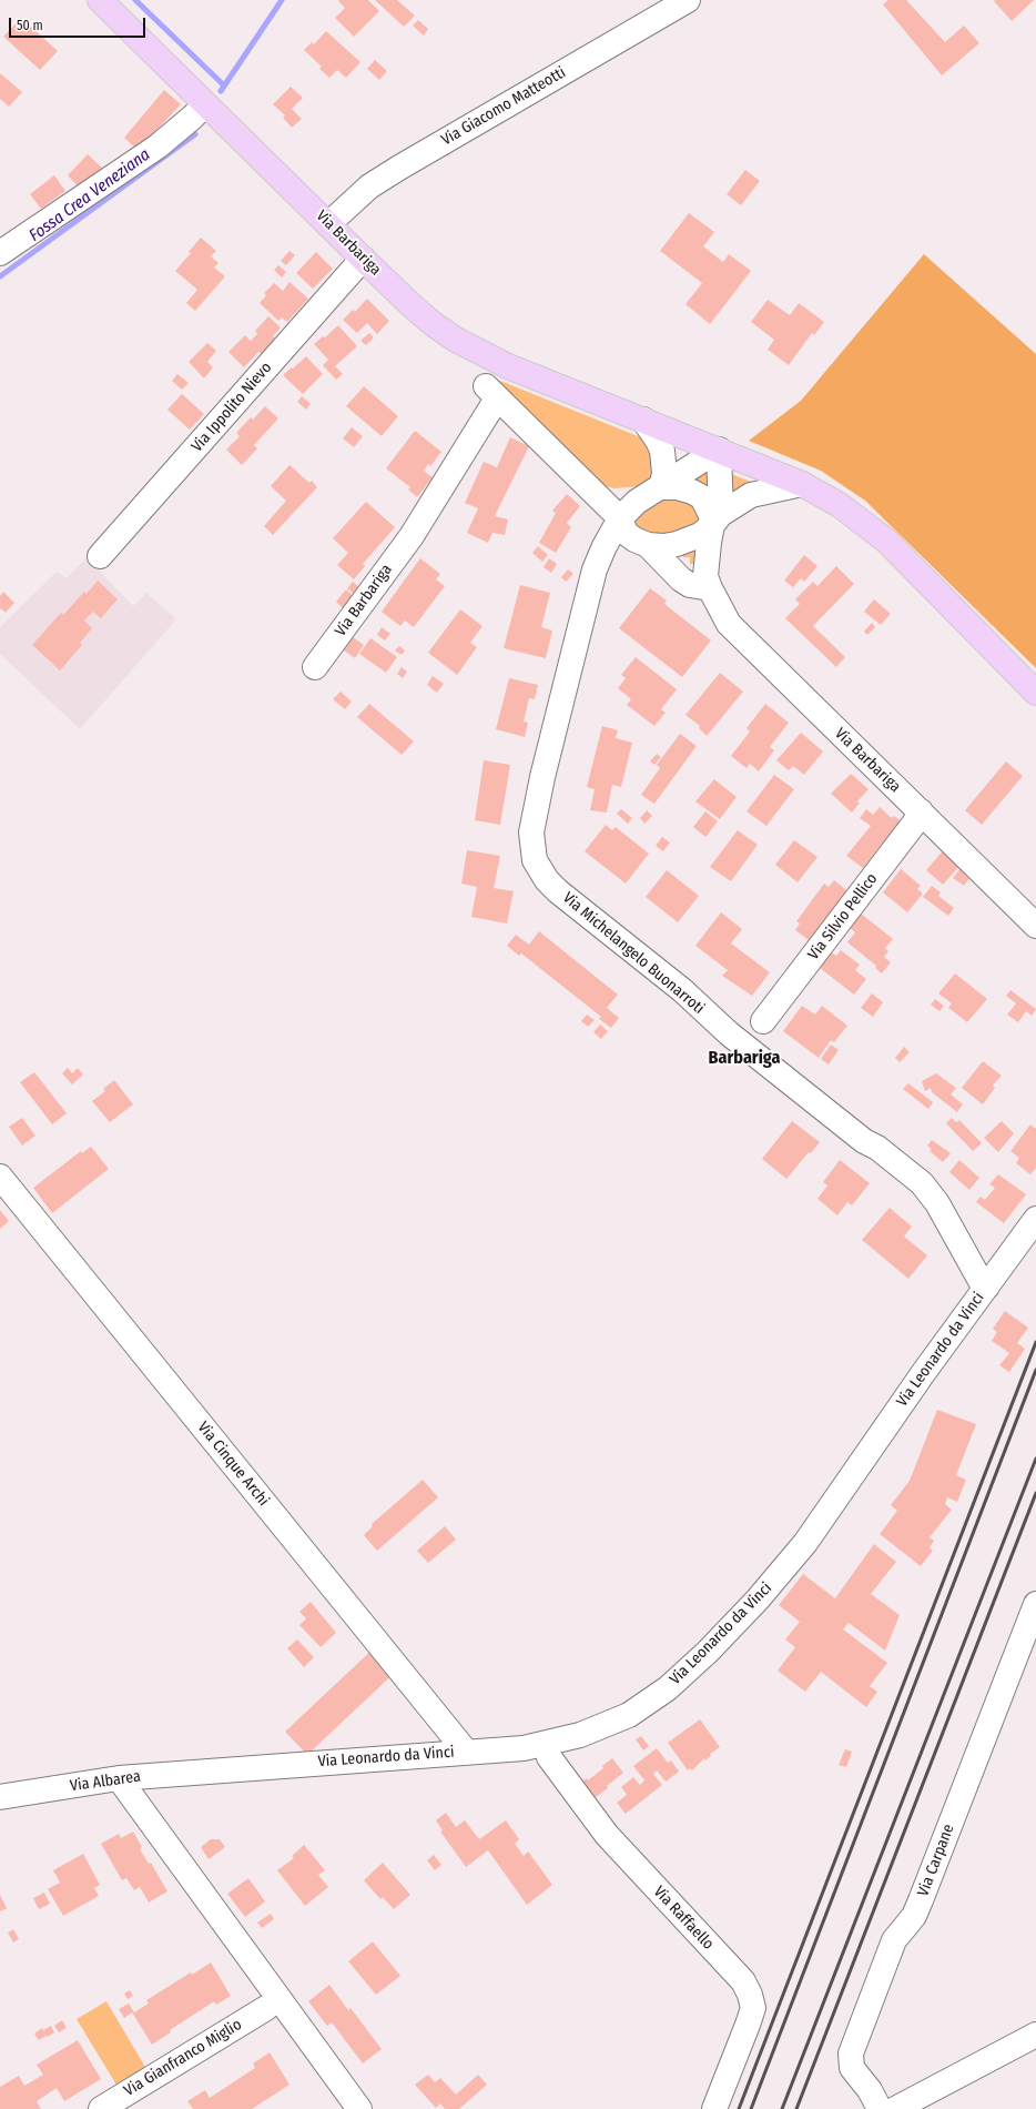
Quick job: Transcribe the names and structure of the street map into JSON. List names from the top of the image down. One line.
{"streets":{"main road":["Via Barbariga"],"street":["Via Giacomo Matteotti","Via Ippolito Nievo","Via Silvio Pellico","Via Michelangelo Buonarroti","Via Leonardo da Vinci","Via Cinque Archi","Via Albarea","Via Carpane","Via Raffaello","Via Gianfranco Miglio"]},"crossings":[["Via Giacomo Matteotti","Via Barbariga"],["Via Barbariga","Via Ippolito Nievo"],["Via Barbariga","Via Silvio Pellico"],["Via Barbariga","Via Michelangelo Buonarroti"],["Via Michelangelo Buonarroti","Via Leonardo da Vinci"],["Via Leonardo da Vinci","Via Cinque Archi"],["Via Leonardo da Vinci","Via Albarea"],["Via Leonardo da Vinci","Via Raffaello"]],"districts":["Barbariga"],"water":["Fossa Crea Veneziana"],"scale_bar":"50 m"}
